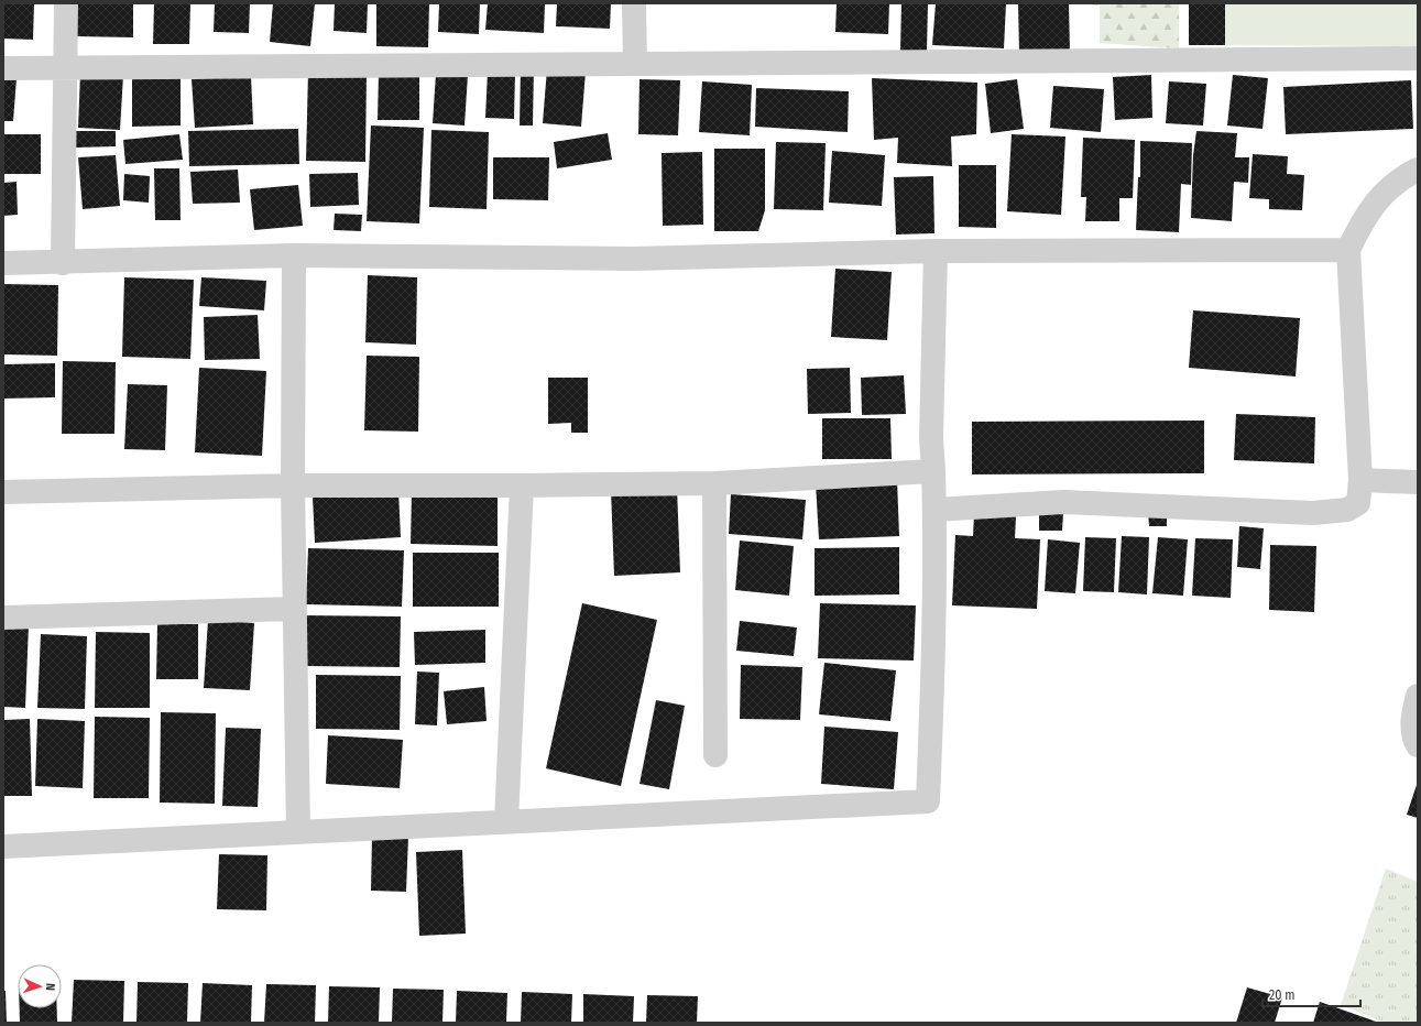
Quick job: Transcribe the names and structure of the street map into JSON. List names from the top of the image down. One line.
{"scale_bar":"20 m","north":"right"}
